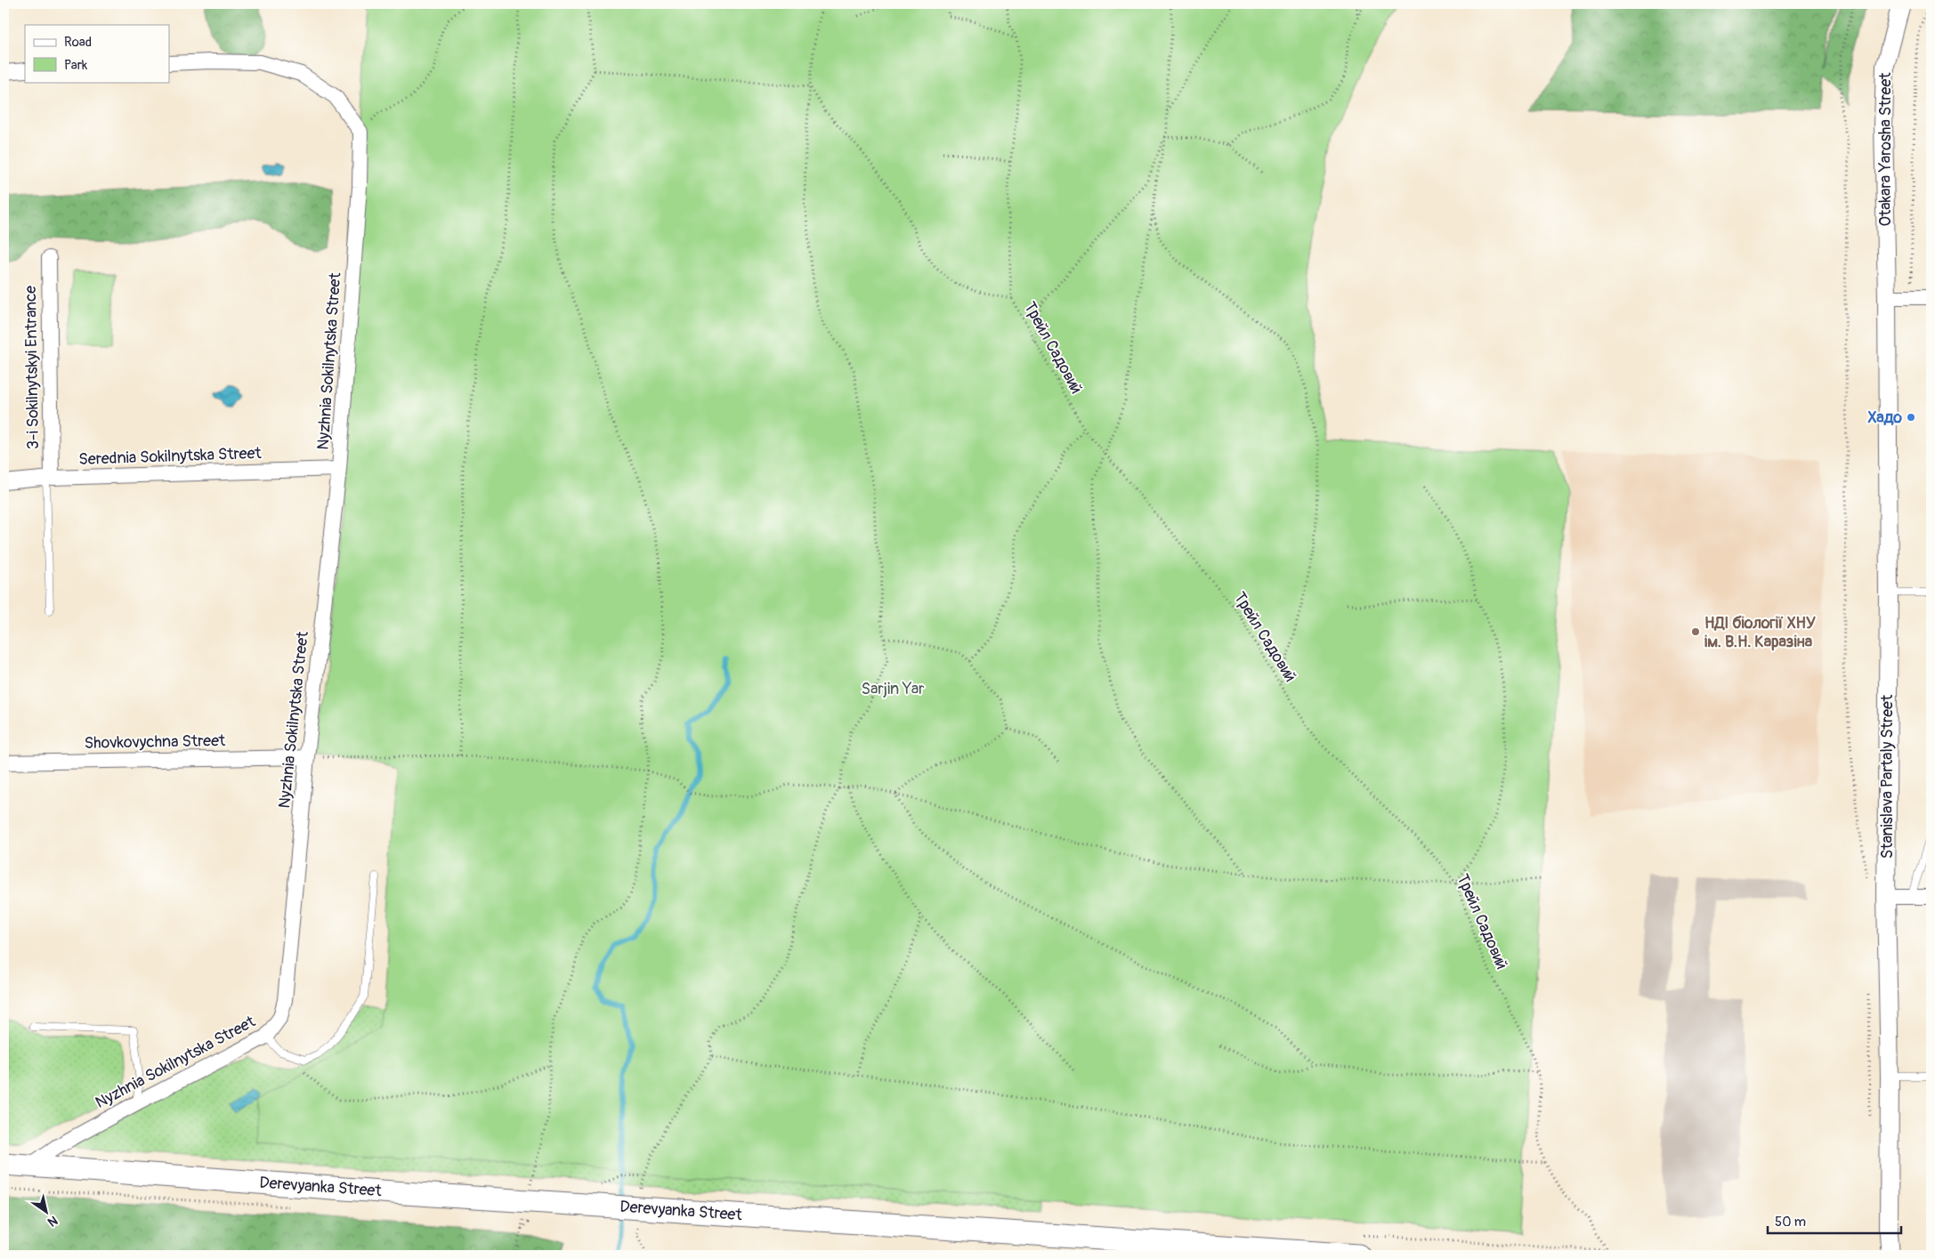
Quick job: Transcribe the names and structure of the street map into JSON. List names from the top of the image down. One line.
{"streets":{"main road":["Derevyanka Street"],"street":["Otakara Yarosha Street","Nyzhnia Sokilnytska Street","3-i Sokilnytskyi Entrance","Serednia Sokilnytska Street","Shovkovychna Street","Stanislava Partaly Street"],"path":["Трейл Садовий"]},"crossings":[["Otakara Yarosha Street","Stanislava Partaly Street"],["Nyzhnia Sokilnytska Street","Serednia Sokilnytska Street"],["Nyzhnia Sokilnytska Street","Shovkovychna Street"],["Nyzhnia Sokilnytska Street","Derevyanka Street"],["3-i Sokilnytskyi Entrance","Serednia Sokilnytska Street"]],"parks":["Sarjin Yar"],"places":["Хадо","НДІ біології ХНУ ім. В.Н. Каразіна"],"legend":["Road","Park"],"scale_bar":"50 m","north":"bottom right"}
